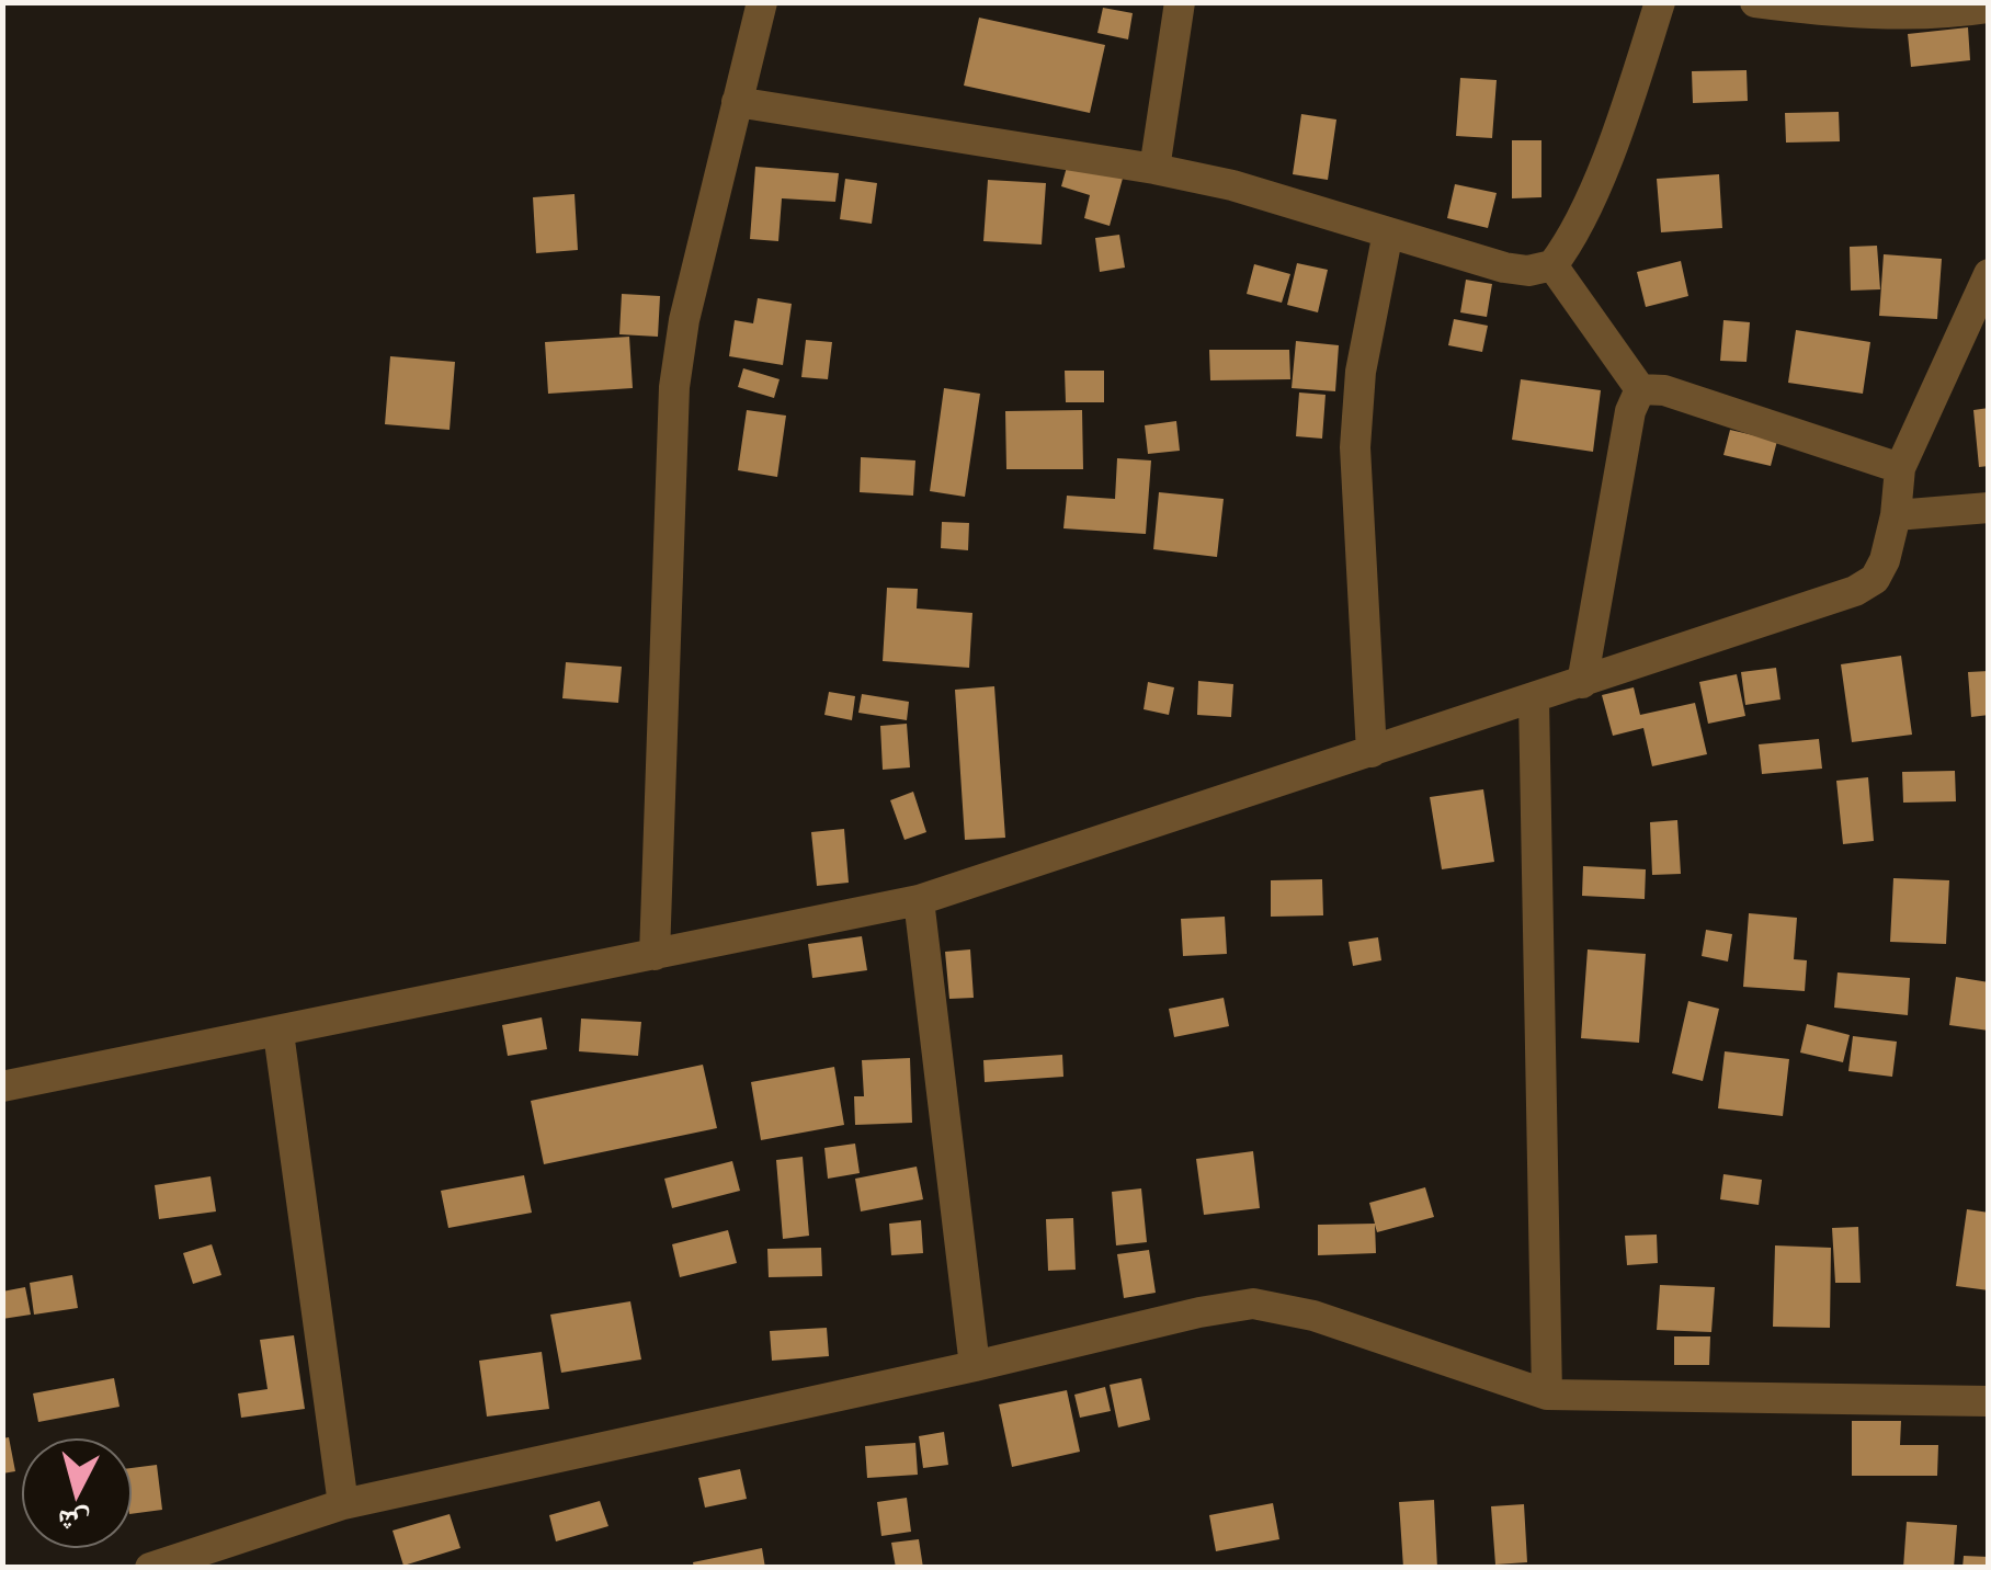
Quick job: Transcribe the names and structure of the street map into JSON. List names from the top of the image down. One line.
{"north":"bottom"}
